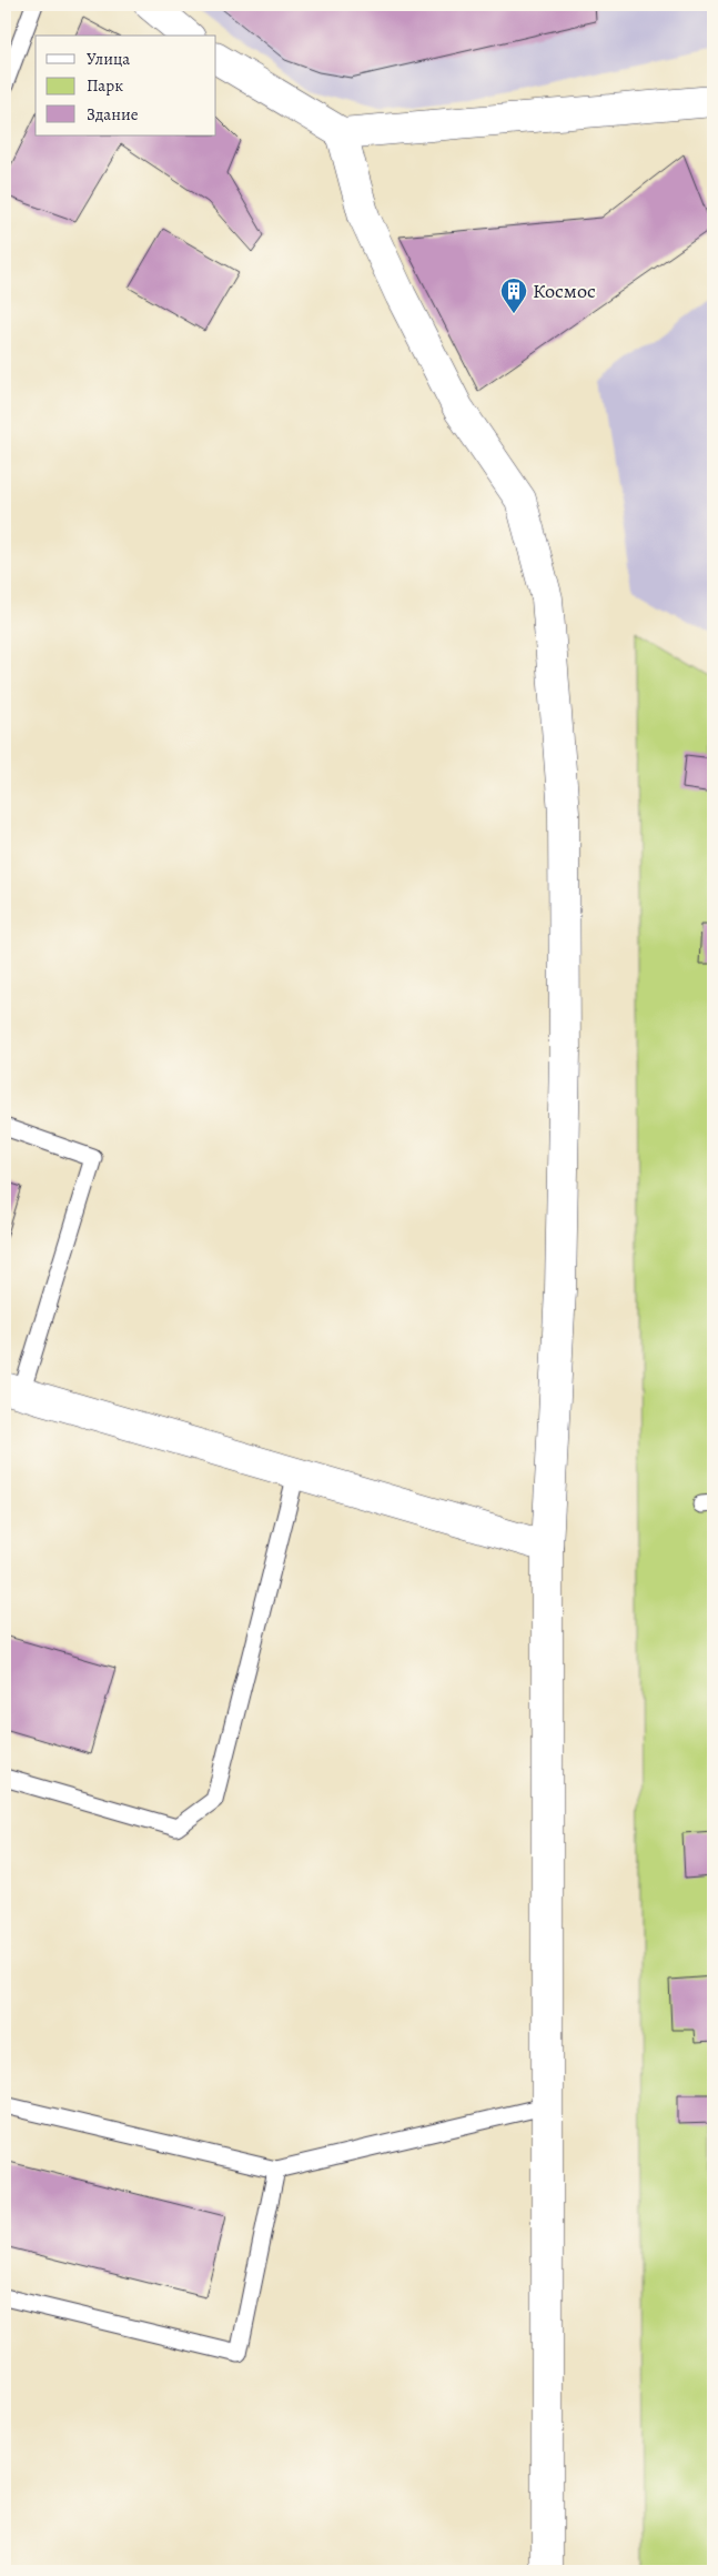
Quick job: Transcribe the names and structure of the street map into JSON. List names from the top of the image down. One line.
{"places":{"building":["Космос"]},"legend":["Улица","Парк","Здание"]}
